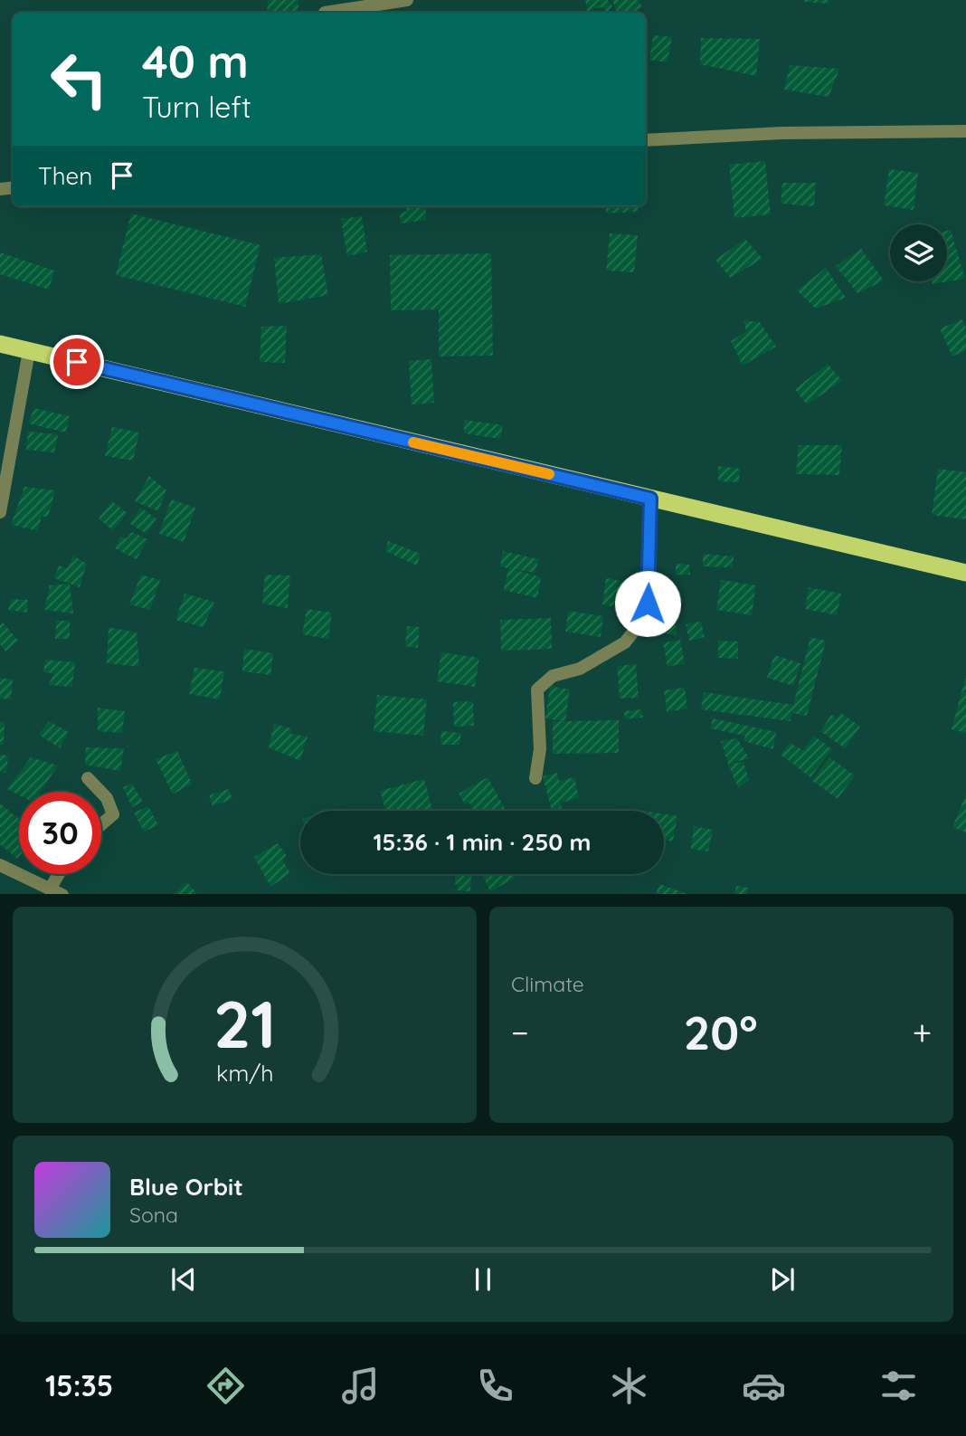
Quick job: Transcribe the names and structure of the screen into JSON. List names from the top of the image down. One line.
{"page":{"turn":["40 m","Turn left"],"then":"Then","limit":"30","trip":"15:36 · 1 min · 250 m","tile":"Climate","heat":["−","20°","+"],"song":["Blue Orbit","Sona"],"tabs":"15:35","gauge":["21","km/h"]}}
